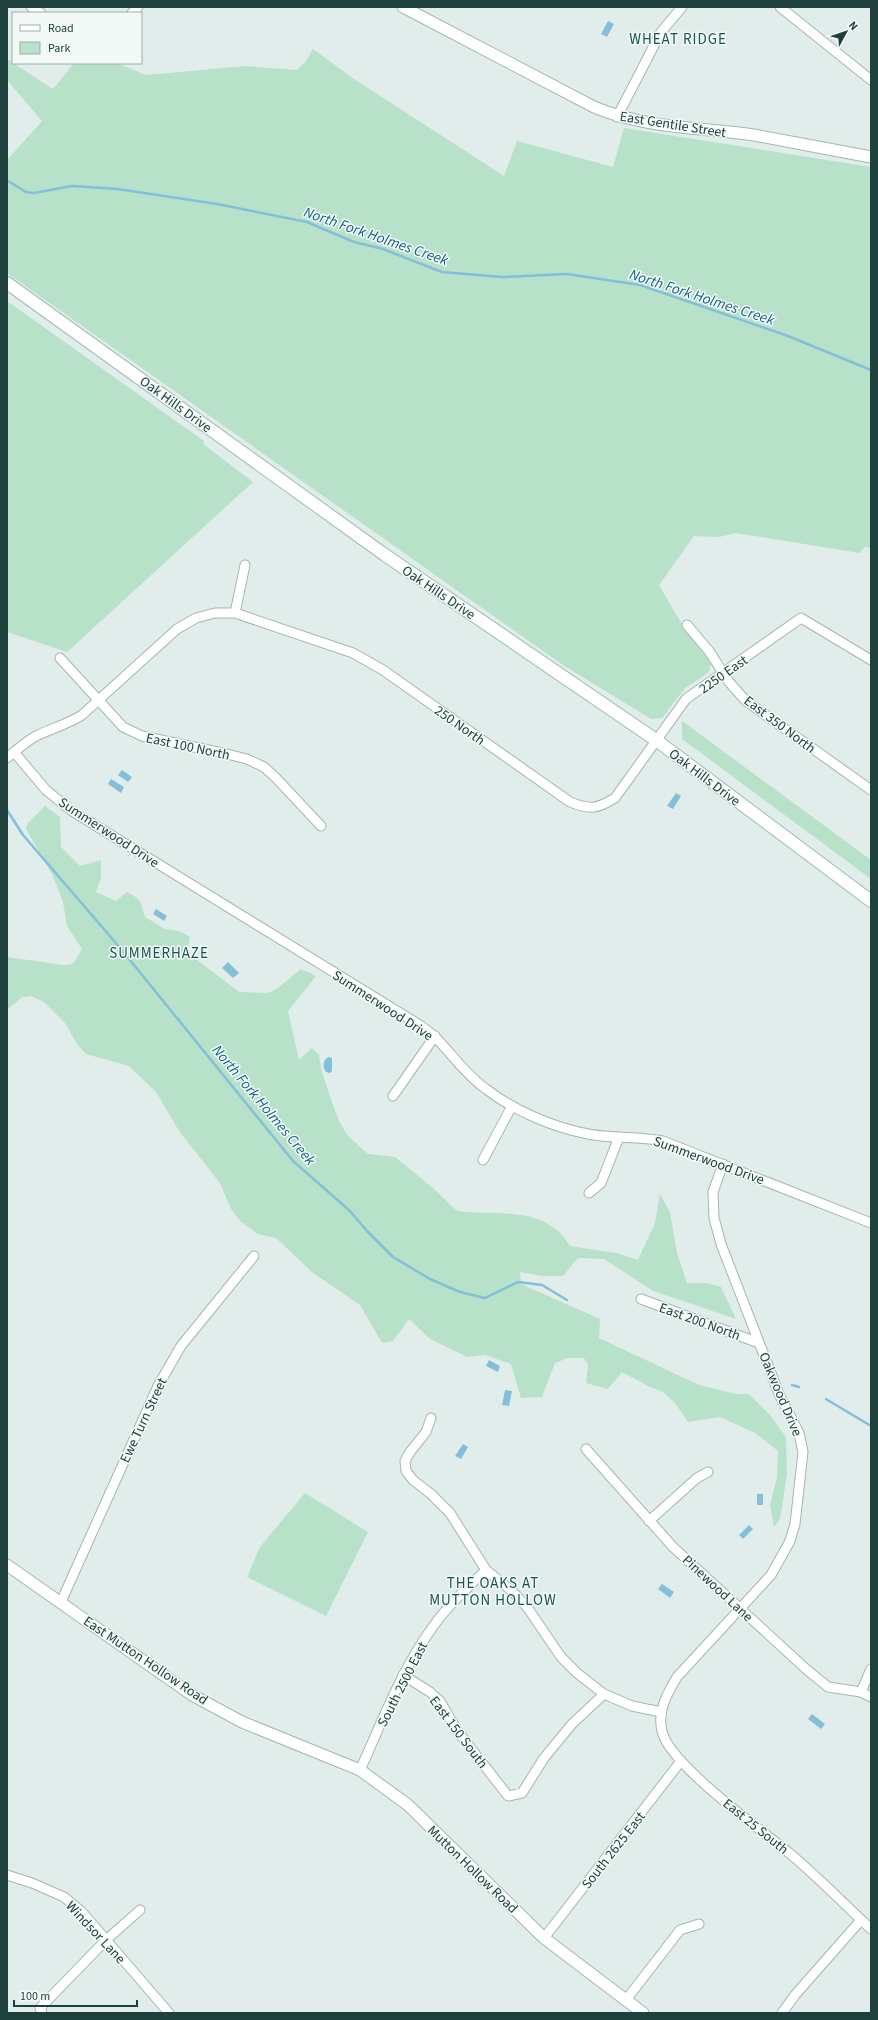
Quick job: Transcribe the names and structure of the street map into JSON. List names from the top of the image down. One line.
{"streets":{"main road":["Oak Hills Drive"],"street":["East Gentile Street","2250 East","East 350 North","250 North","East 100 North","Summerwood Drive","East 200 North","Oakwood Drive","Ewe Turn Street","Pinewood Lane","East Mutton Hollow Road","South 2500 East","East 150 South","East 25 South","South 2625 East","Mutton Hollow Road","Windsor Lane"]},"crossings":[["Oak Hills Drive","2250 East"],["Oak Hills Drive","250 North"],["2250 East","East 350 North"],["2250 East","250 North"],["250 North","East 100 North"],["250 North","Summerwood Drive"],["Summerwood Drive","Oakwood Drive"],["East 200 North","Oakwood Drive"],["Oakwood Drive","Pinewood Lane"],["Oakwood Drive","East 25 South"],["Ewe Turn Street","East Mutton Hollow Road"],["East Mutton Hollow Road","Mutton Hollow Road"],["South 2500 East","East 150 South"],["South 2500 East","Mutton Hollow Road"],["East 25 South","South 2625 East"],["South 2625 East","Mutton Hollow Road"]],"districts":["WHEAT RIDGE","SUMMERHAZE","THE OAKS AT MUTTON HOLLOW"],"water":["North Fork Holmes Creek"],"legend":["Road","Park"],"scale_bar":"100 m","north":"top right"}
